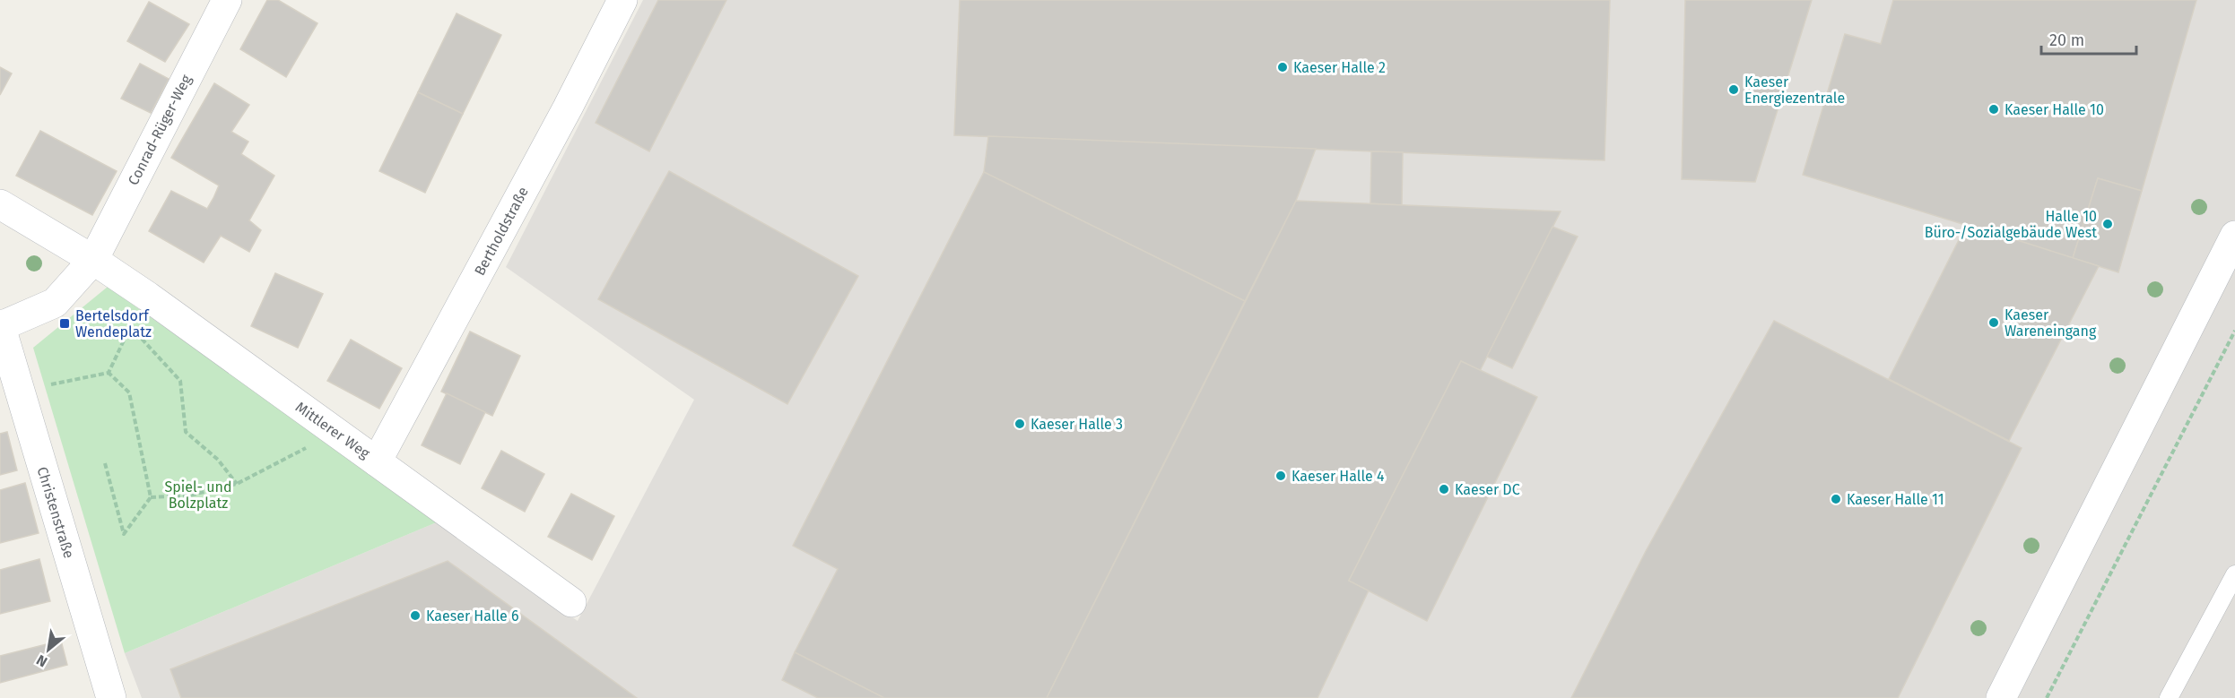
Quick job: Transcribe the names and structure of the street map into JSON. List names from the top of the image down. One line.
{"streets":{"street":["Conrad-Rüger-Weg","Bertholdstraße","Mittlerer Weg","Christenstraße"]},"crossings":[["Conrad-Rüger-Weg","Mittlerer Weg"],["Conrad-Rüger-Weg","Christenstraße"],["Bertholdstraße","Mittlerer Weg"],["Mittlerer Weg","Christenstraße"]],"parks":["Spiel- und Bolzplatz"],"places":{"other":["Kaeser Halle 2","Kaeser Energiezentrale","Kaeser Halle 10","Halle 10 Büro-/Sozialgebäude West","Kaeser Wareneingang","Kaeser Halle 3","Kaeser Halle 4","Kaeser DC","Kaeser Halle 11","Kaeser Halle 6"],"transit":["Bertelsdorf Wendeplatz"]},"scale_bar":"20 m","north":"bottom left"}
